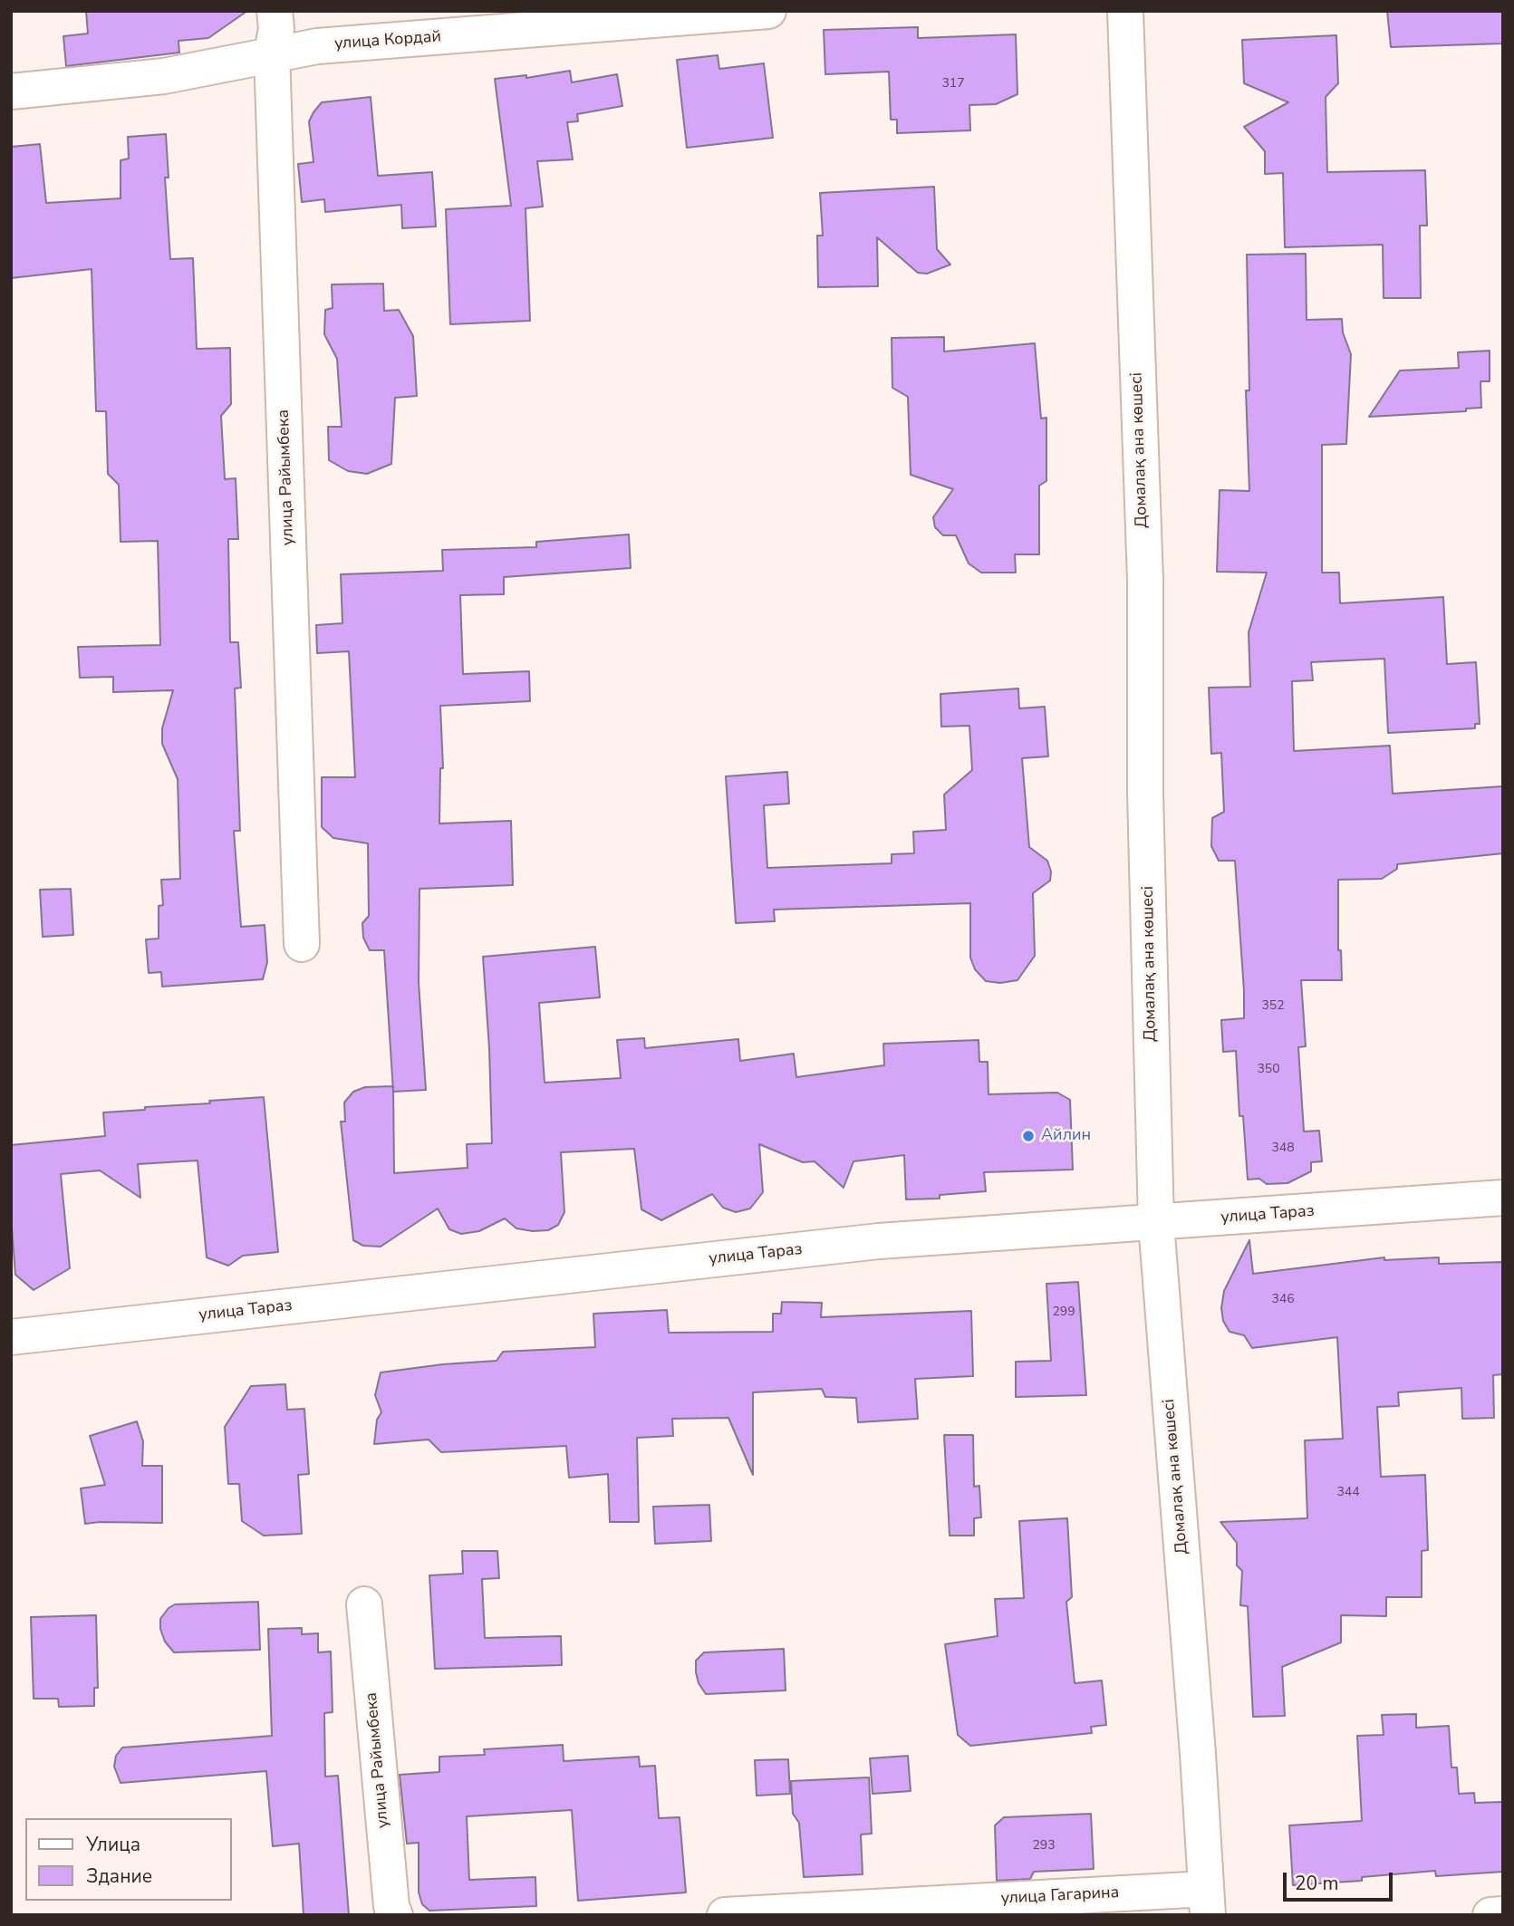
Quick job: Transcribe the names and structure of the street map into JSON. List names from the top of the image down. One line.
{"streets":{"street":["улица Кордай","Домалақ ана көшесі","улица Райымбека","улица Тараз","улица Гагарина"]},"crossings":[["улица Кордай","улица Райымбека"],["Домалақ ана көшесі","улица Тараз"],["Домалақ ана көшесі","улица Гагарина"]],"places":["Айлин"],"house_numbers":["317","352","350","348","346","299","344","293"],"legend":["Улица","Здание"],"scale_bar":"20 m"}
